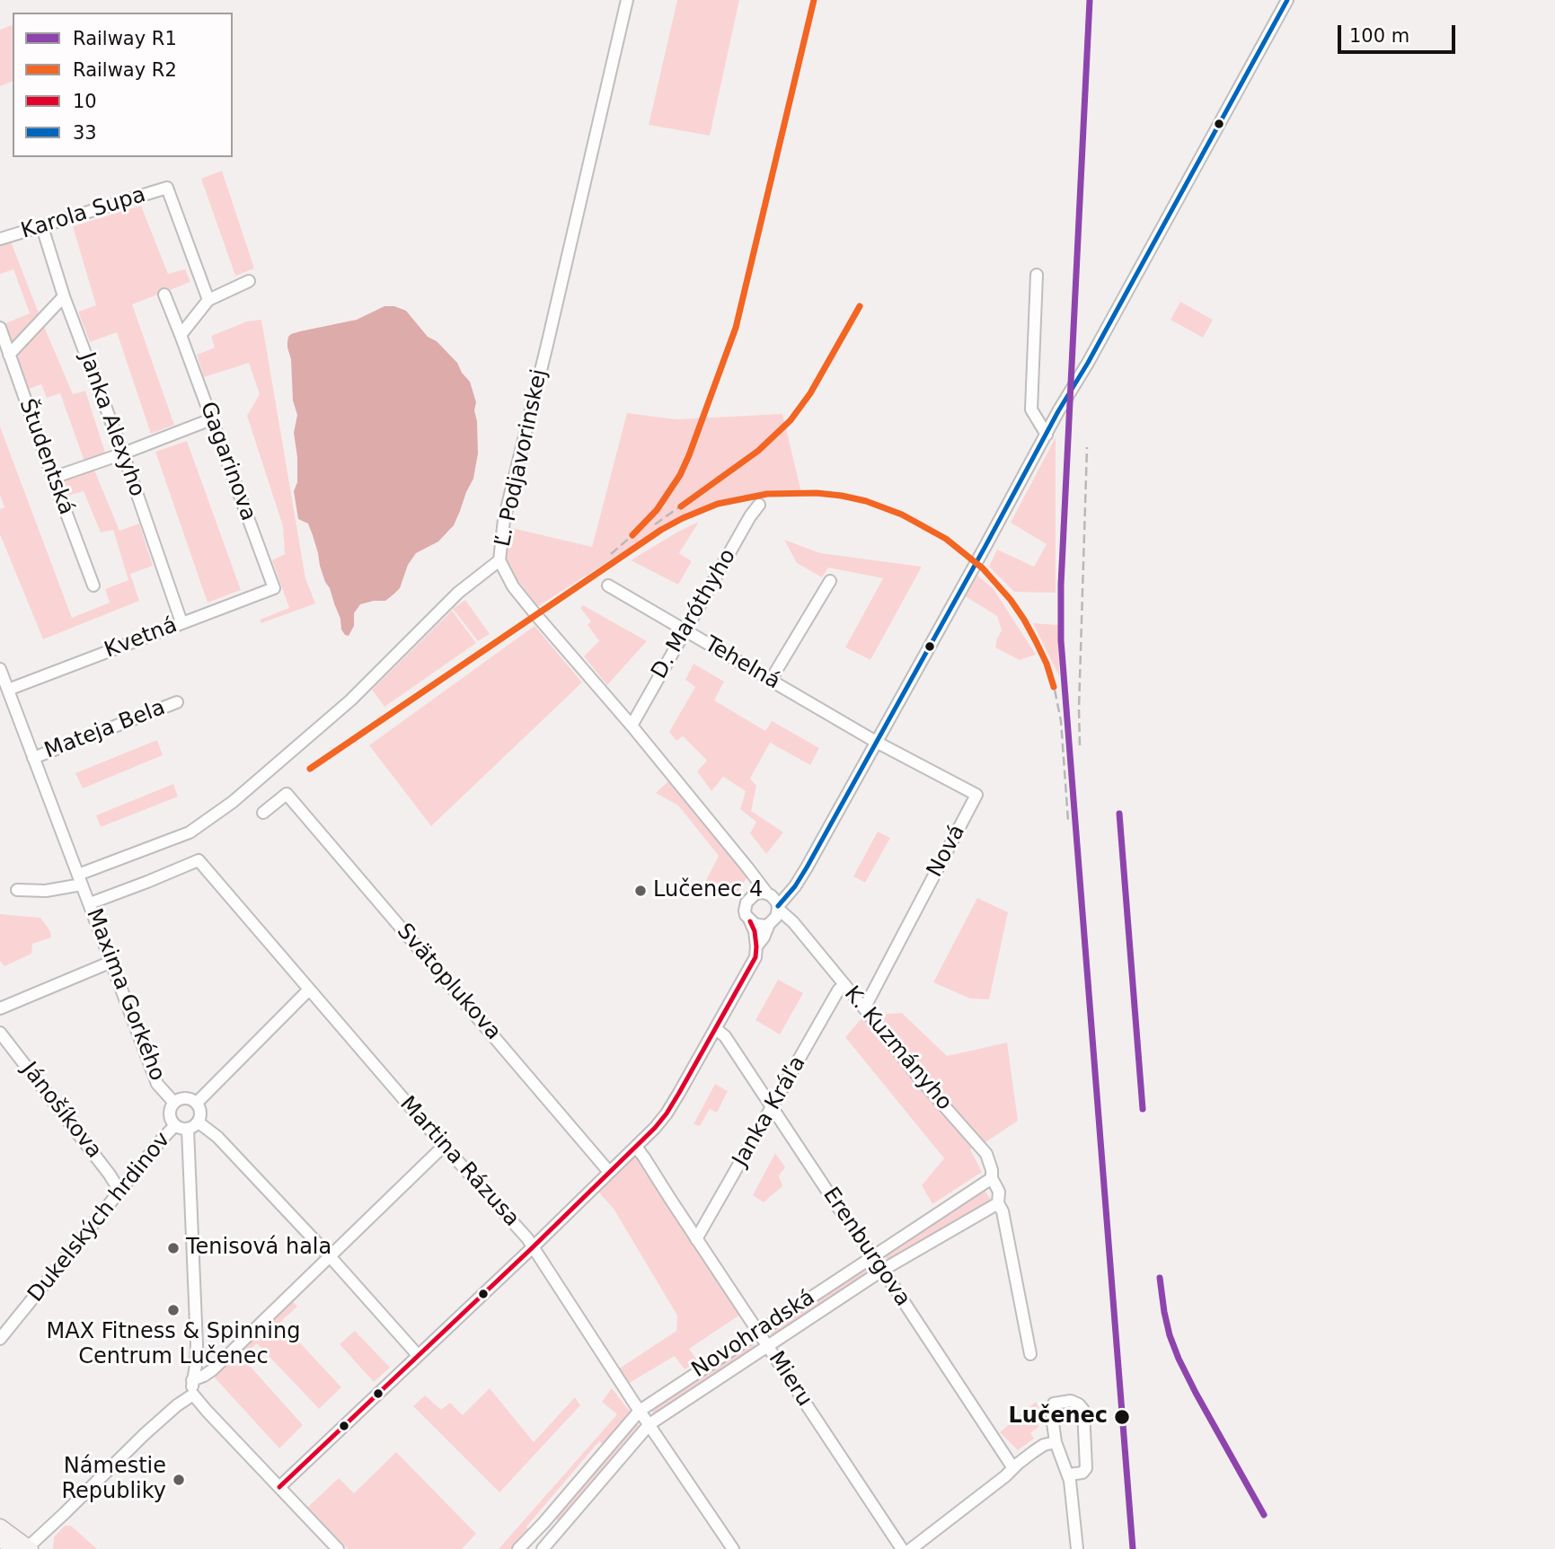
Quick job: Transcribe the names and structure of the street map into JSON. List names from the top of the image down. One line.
{"streets":{"street":["Karola Supa","Janka Alexyho","Študentská","Ľ. Podjavorinskej","Gagarinova","D. Maróthyho","Kvetná","Tehelná","Mateja Bela","Nová","Svätoplukova","Maxima Gorkého","K. Kuzmányho","Jánošíkova","Janka Kráľa","Martina Rázusa","Dukelských hrdinov","Erenburgova","Novohradská","Mieru"]},"crossings":[["Karola Supa","Janka Alexyho"],["Janka Alexyho","Kvetná"],["Ľ. Podjavorinskej","D. Maróthyho"],["Gagarinova","Kvetná"],["D. Maróthyho","Tehelná"],["Kvetná","Maxima Gorkého"],["Tehelná","Nová"],["Mateja Bela","Maxima Gorkého"],["Nová","K. Kuzmányho"],["Maxima Gorkého","Martina Rázusa"],["Maxima Gorkého","Dukelských hrdinov"],["K. Kuzmányho","Janka Kráľa"],["K. Kuzmányho","Novohradská"],["Jánošíkova","Dukelských hrdinov"],["Janka Kráľa","Erenburgova"],["Janka Kráľa","Mieru"],["Martina Rázusa","Novohradská"],["Erenburgova","Novohradská"],["Novohradská","Mieru"]],"places":["Lučenec 4","Tenisová hala","MAX Fitness & Spinning Centrum Lučenec","Lučenec","Námestie Republiky"],"lines":["rail line R1","rail line R2","transit line 33","transit line 10"],"legend":["Railway R1","Railway R2","10","33"],"scale_bar":"100 m"}
